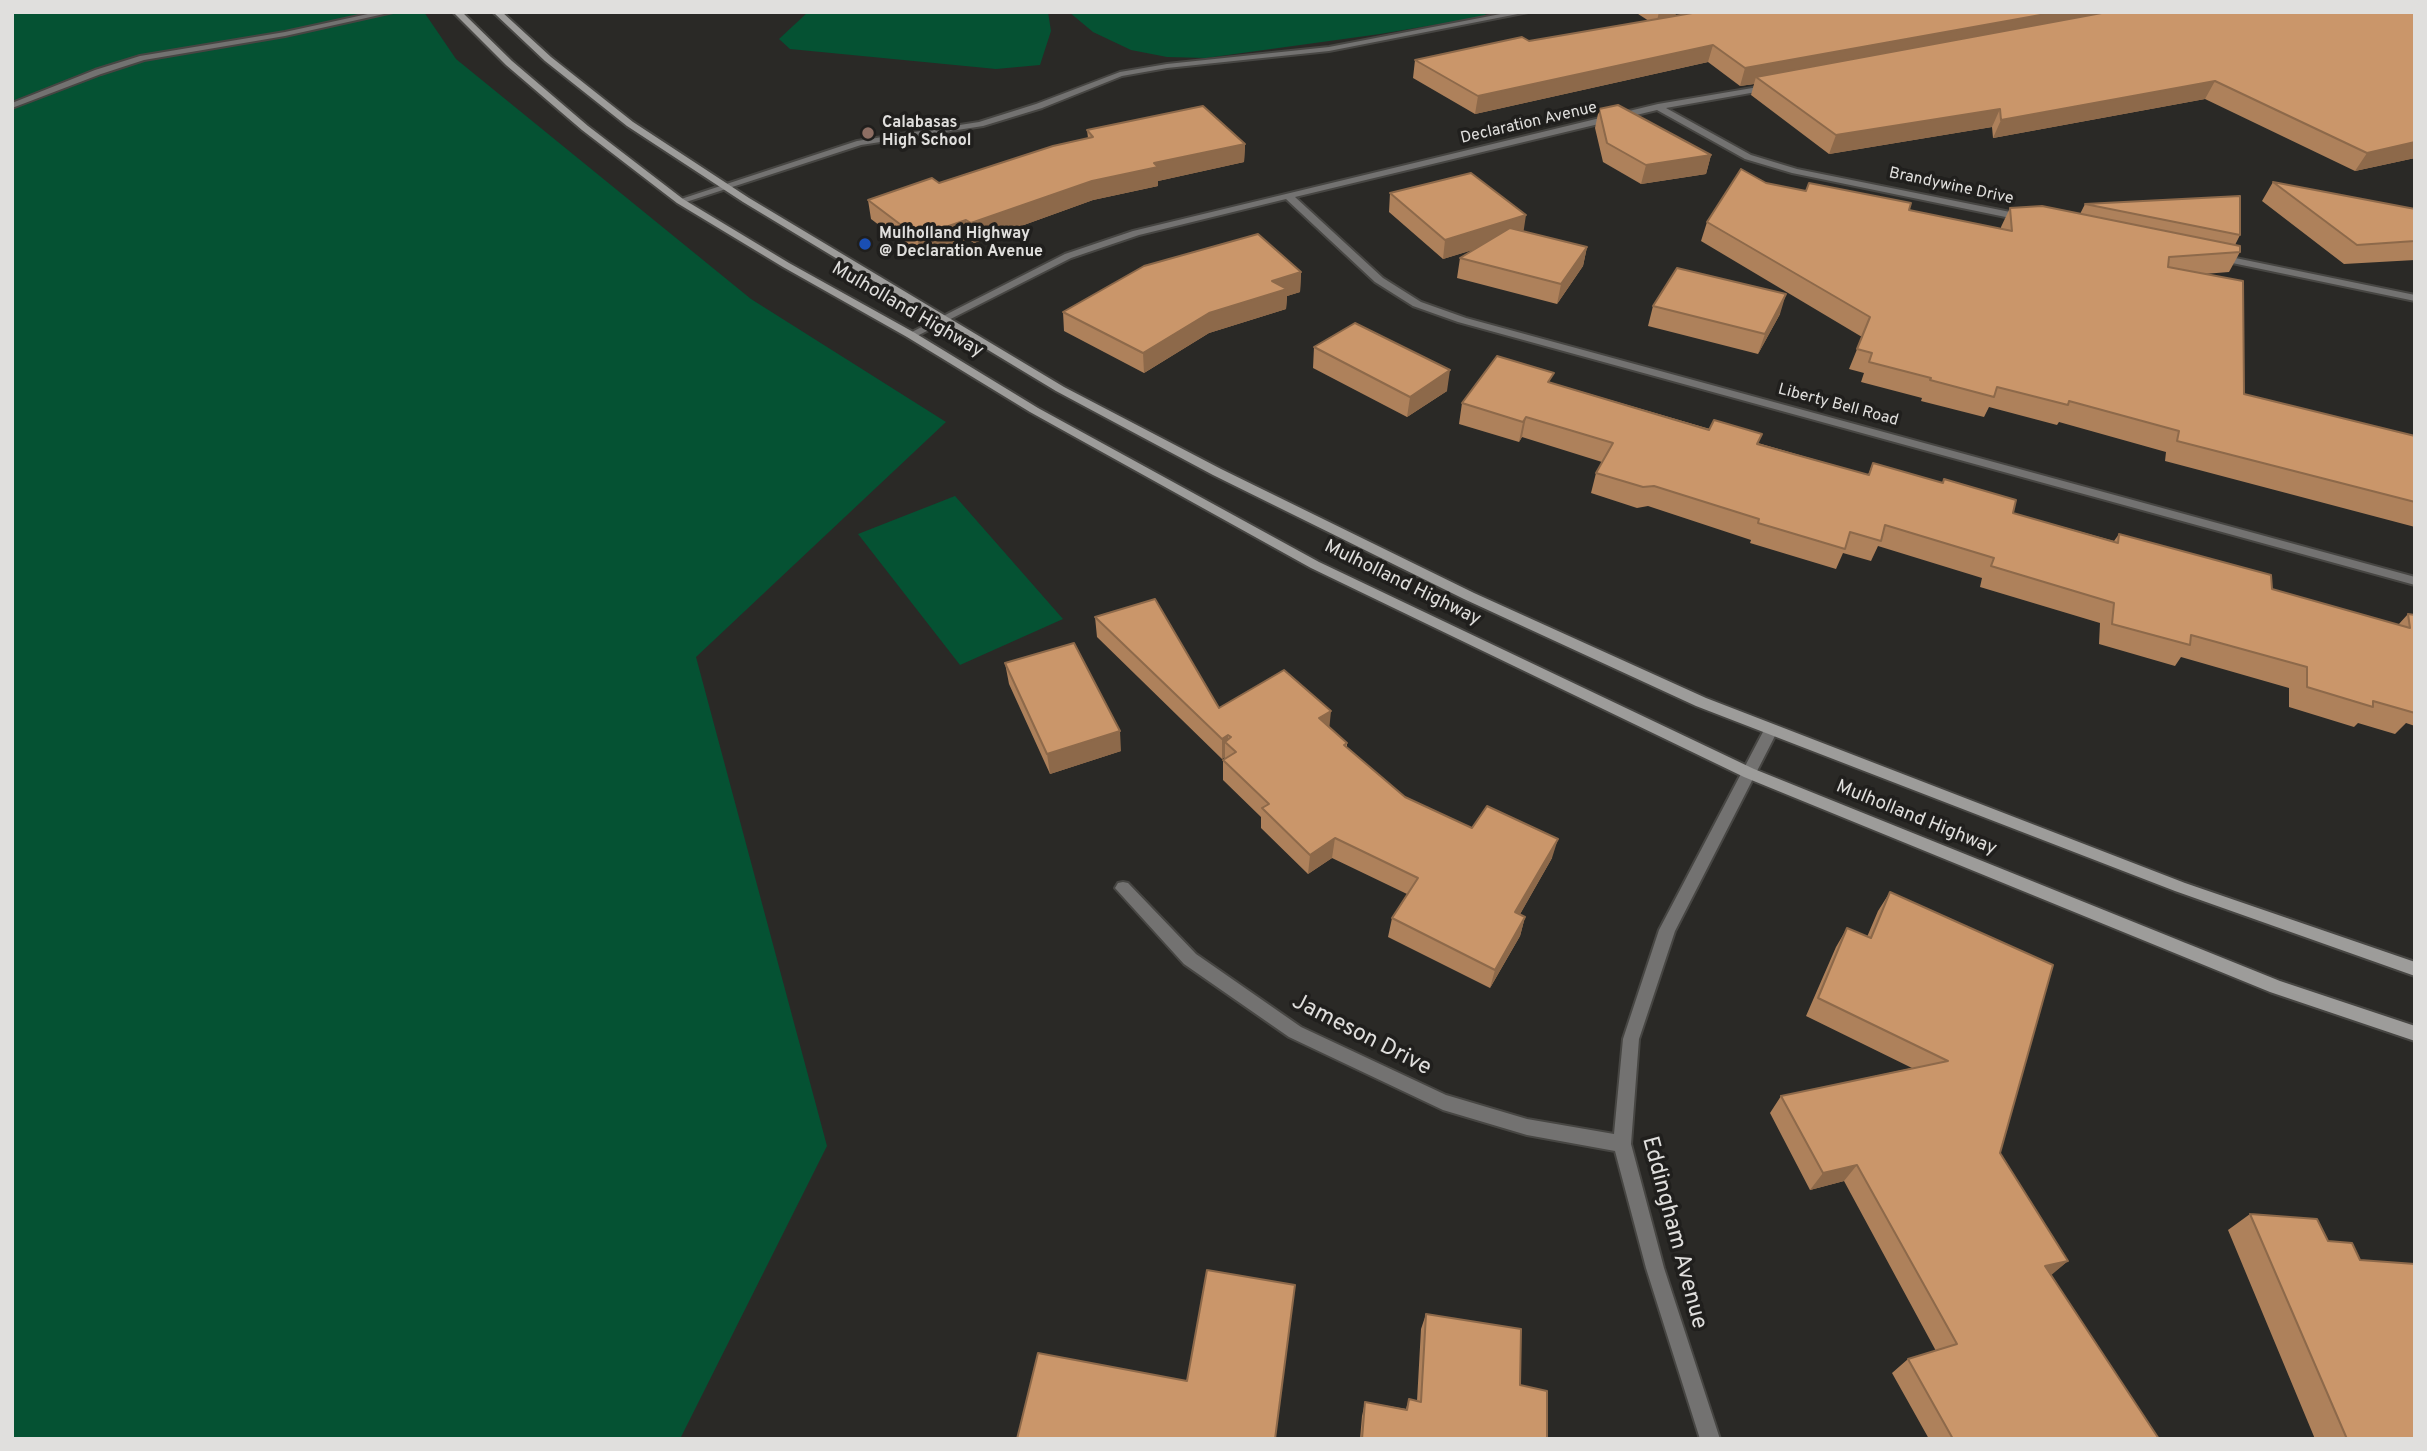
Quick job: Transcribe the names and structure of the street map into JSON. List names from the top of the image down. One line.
{"streets":{"main road":["Mulholland Highway"],"street":["Declaration Avenue","Brandywine Drive","Liberty Bell Road","Jameson Drive","Eddingham Avenue"]},"crossings":[["Declaration Avenue","Brandywine Drive"],["Declaration Avenue","Mulholland Highway"],["Declaration Avenue","Liberty Bell Road"],["Mulholland Highway","Eddingham Avenue"],["Jameson Drive","Eddingham Avenue"]],"places":["Calabasas High School","Mulholland Highway @ Declaration Avenue"]}
